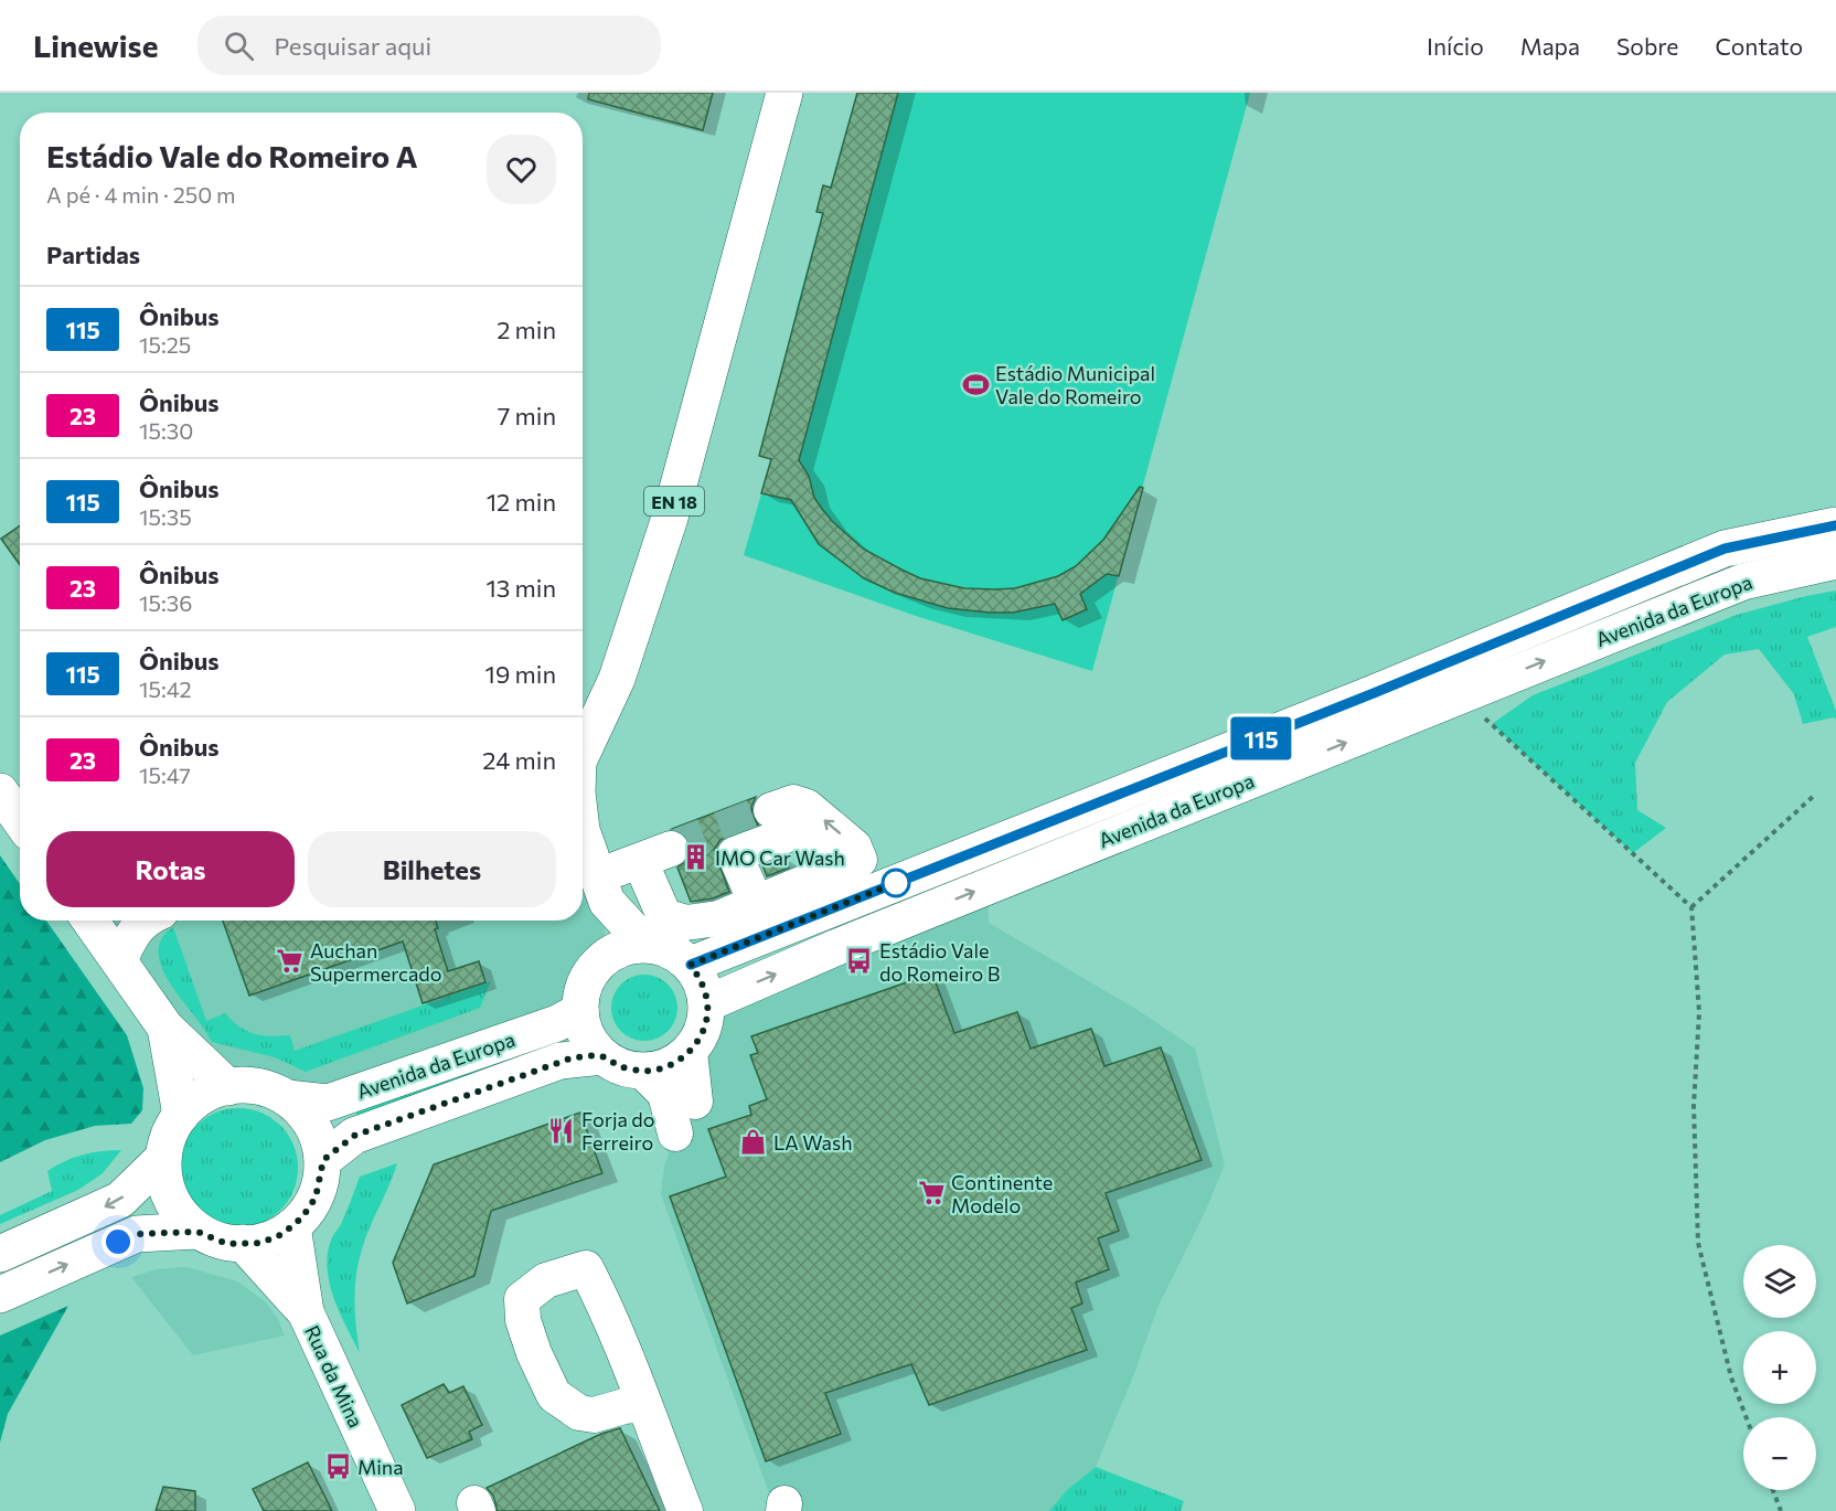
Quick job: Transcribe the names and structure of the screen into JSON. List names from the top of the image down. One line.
{"streets":{"main road":["EN 18","Avenida da Europa","Rua da Mina"]},"crossings":[["EN 18","Avenida da Europa"]],"places":{"sports":["Estádio Municipal Vale do Romeiro"],"building":["IMO Car Wash"],"supermarket":["Auchan Supermercado","Continente Modelo"],"bus stop":["Estádio Vale do Romeiro B","Mina"],"restaurant":["Forja do Ferreiro"],"shop":["LA Wash"]},"lines":["bus line 115"],"page":{"header":"Linewise","search":"Pesquisar aqui","nav":["Início","Mapa","Sobre","Contato"],"on_map":"115","heading":[["Estádio Vale do Romeiro A","A pé · 4 min · 250 m"],"Partidas"],"list":[{"mark":"115","name":"Ônibus","note":"15:25","value":"2 min"},{"mark":"23","name":"Ônibus","note":"15:30","value":"7 min"},{"mark":"115","name":"Ônibus","note":"15:35","value":"12 min"},{"mark":"23","name":"Ônibus","note":"15:36","value":"13 min"},{"mark":"115","name":"Ônibus","note":"15:42","value":"19 min"},{"mark":"23","name":"Ônibus","note":"15:47","value":"24 min"}],"buttons":["Rotas","Bilhetes"],"map_buttons":["+","−"]}}
